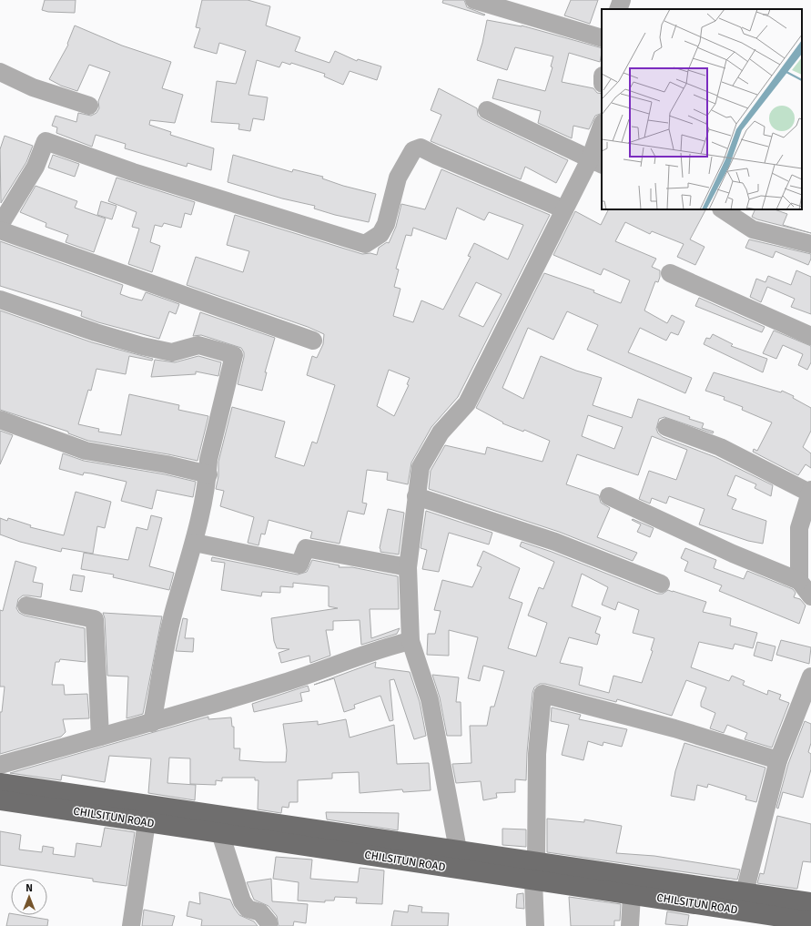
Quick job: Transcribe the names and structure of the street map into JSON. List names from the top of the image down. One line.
{"streets":{"main road":["CHILSITUN ROAD"]},"north":"top"}
